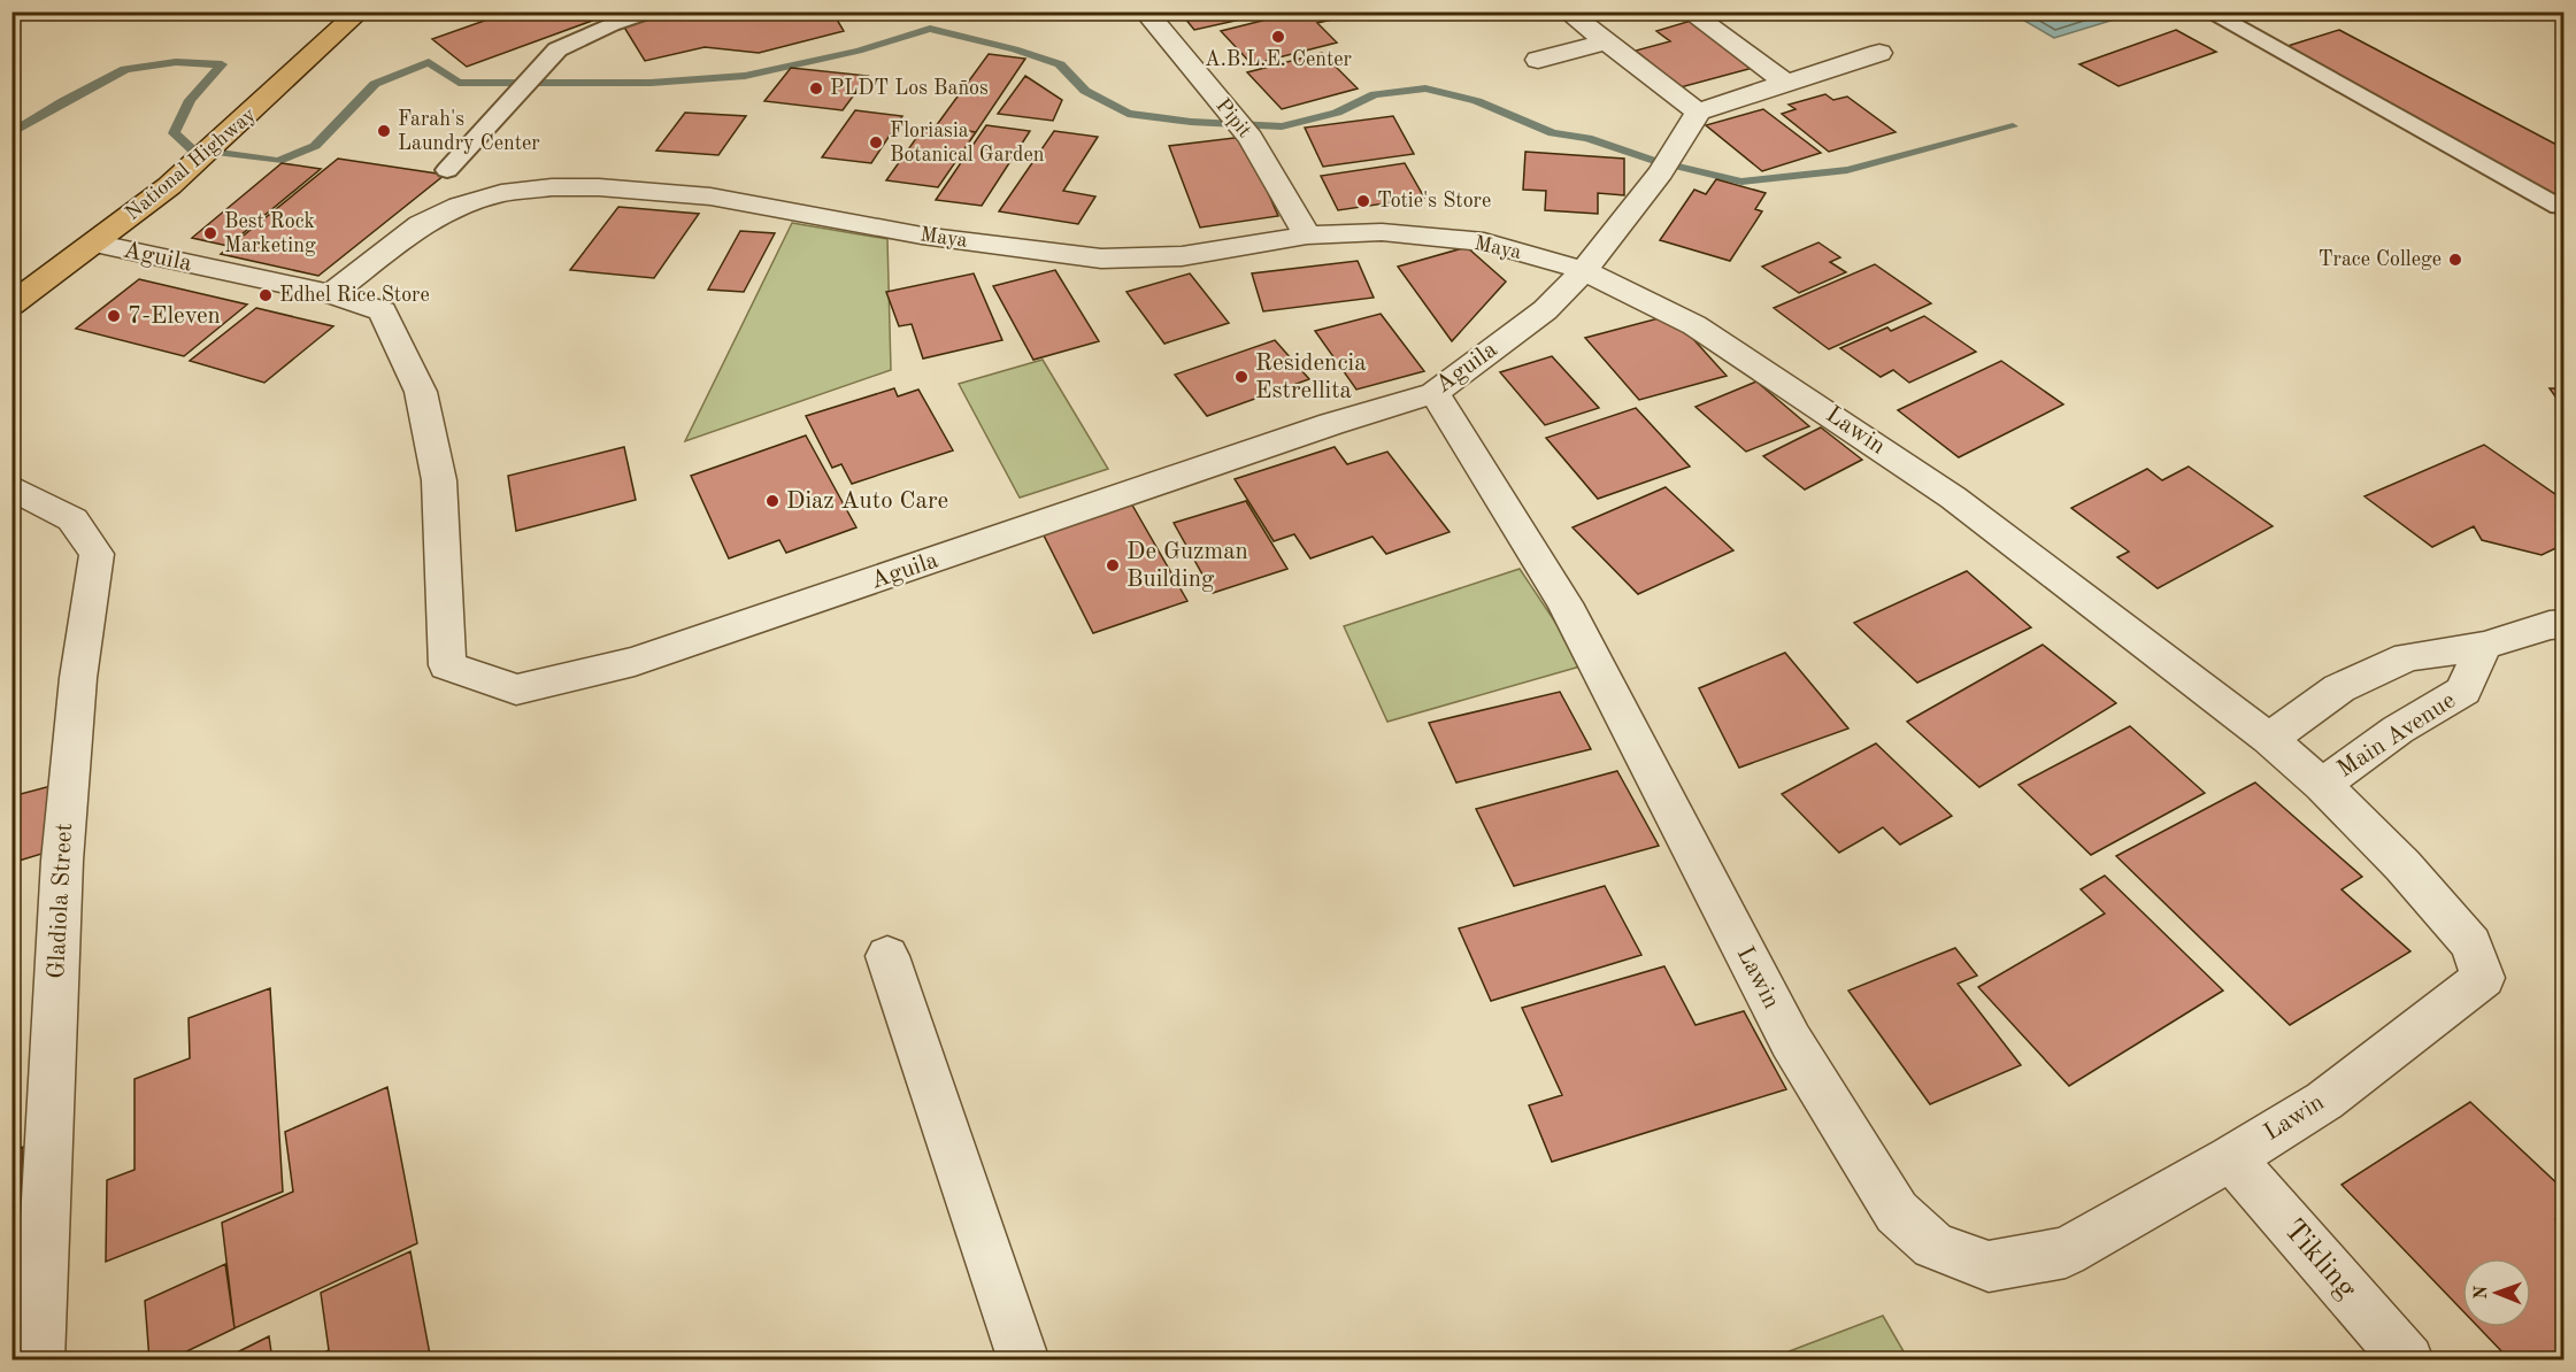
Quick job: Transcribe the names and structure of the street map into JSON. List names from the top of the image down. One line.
{"streets":{"main road":["National Highway"],"street":["Pipit","Maya","Aguila","Lawin","Main Avenue","Gladiola Street","Tikling"]},"crossings":[["Pipit","Maya"],["National Highway","Aguila"],["Maya","Aguila"],["Maya","Lawin"],["Aguila","Lawin"],["Lawin","Main Avenue"],["Lawin","Tikling"]],"places":["A.B.L.E. Center","PLDT Los Baños","Farah's Laundry Center","Floriasia Botanical Garden","Totie's Store","Best Rock Marketing","Trace College","Edhel Rice Store","7-Eleven","Residencia Estrellita","Diaz Auto Care","De Guzman Building"],"north":"left"}
